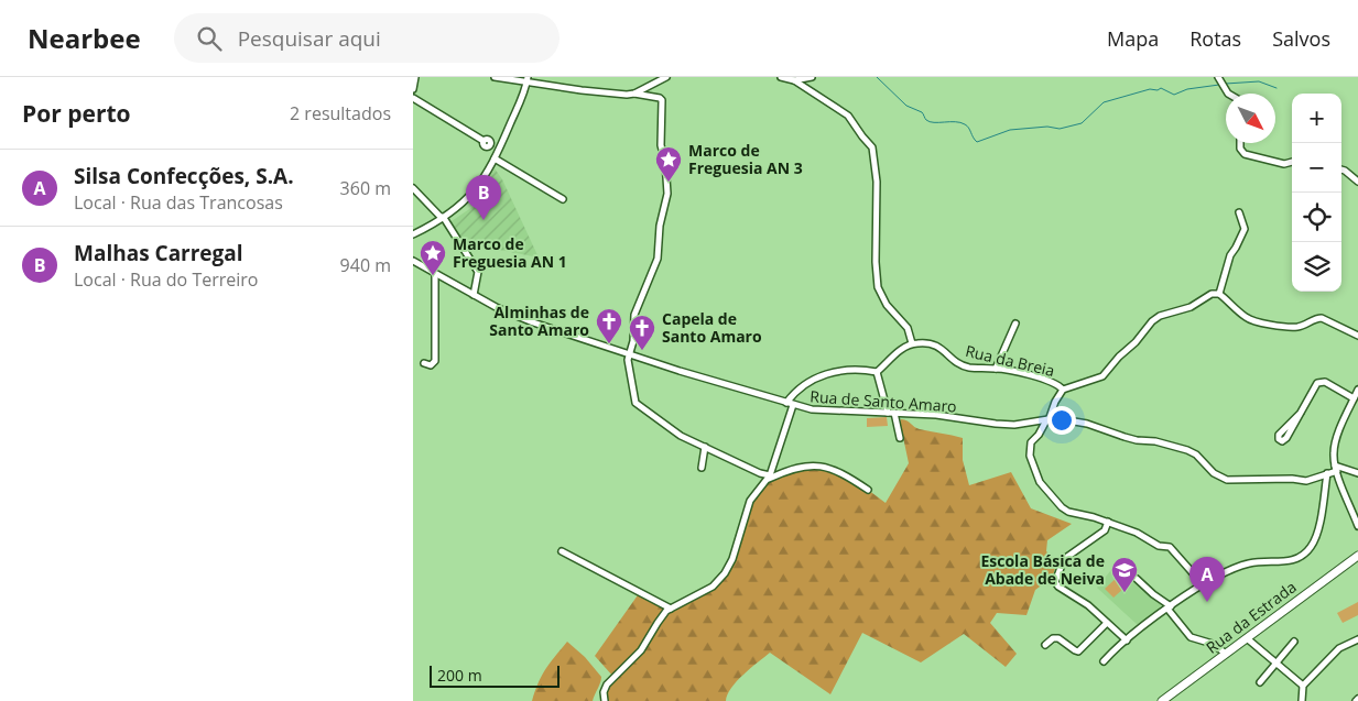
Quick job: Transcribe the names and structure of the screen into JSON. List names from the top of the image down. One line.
{"streets":{"main road":["Rua da Estrada"],"street":["Rua da Breia","Rua de Santo Amaro"]},"places":{"place":["Marco de Freguesia AN 3","Marco de Freguesia AN 1"],"church":["Alminhas de Santo Amaro","Capela de Santo Amaro"],"school or university":["Escola Básica de Abade de Neiva"]},"scale_bar":"200 m","north":"bottom right","page":{"header":"Nearbee","search":"Pesquisar aqui","nav":["Mapa","Rotas","Salvos"],"heading":["Por perto","2 resultados"],"map_buttons":["+","−"],"list":[{"mark":"A","name":"Silsa Confecções, S.A.","note":"Local · Rua das Trancosas","value":"360 m"},{"mark":"B","name":"Malhas Carregal","note":"Local · Rua do Terreiro","value":"940 m"}],"pins":["B","A"],"scale":"200 m"}}
